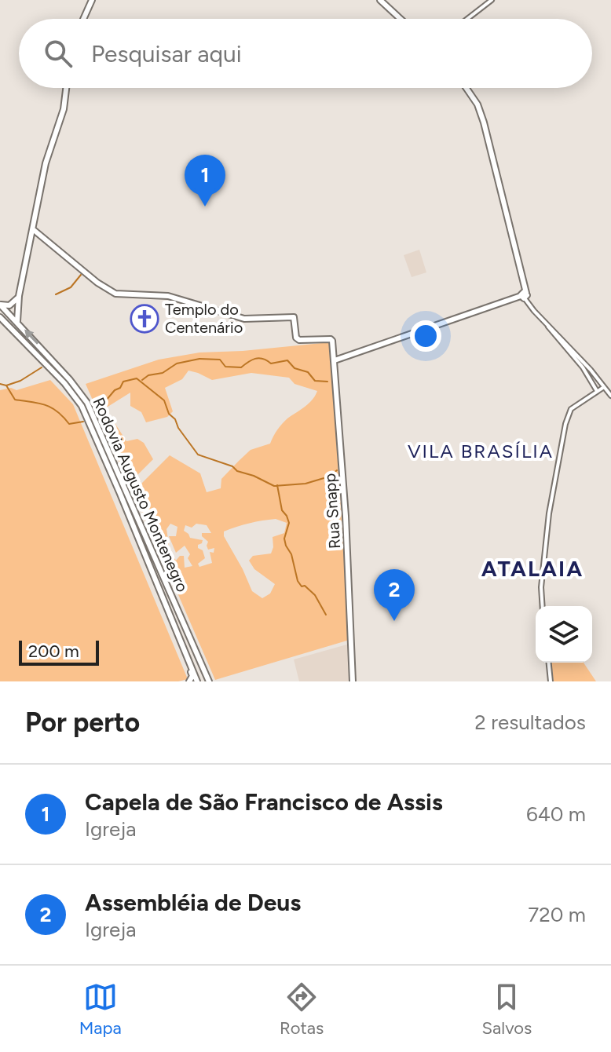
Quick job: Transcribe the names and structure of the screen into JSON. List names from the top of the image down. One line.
{"streets":{"main road":["Rodovia Augusto Montenegro","Rua Snapp"]},"districts":["VILA BRASÍLIA","ATALAIA"],"places":{"church":["Templo do Centenário"]},"scale_bar":"200 m","page":{"search":"Pesquisar aqui","pins":["1","2"],"scale":"200 m","heading":["Por perto","2 resultados"],"list":[{"mark":"1","name":"Capela de São Francisco de Assis","note":"Igreja","value":"640 m"},{"mark":"2","name":"Assembléia de Deus","note":"Igreja","value":"720 m"}],"nav":["Mapa","Rotas","Salvos"]}}
